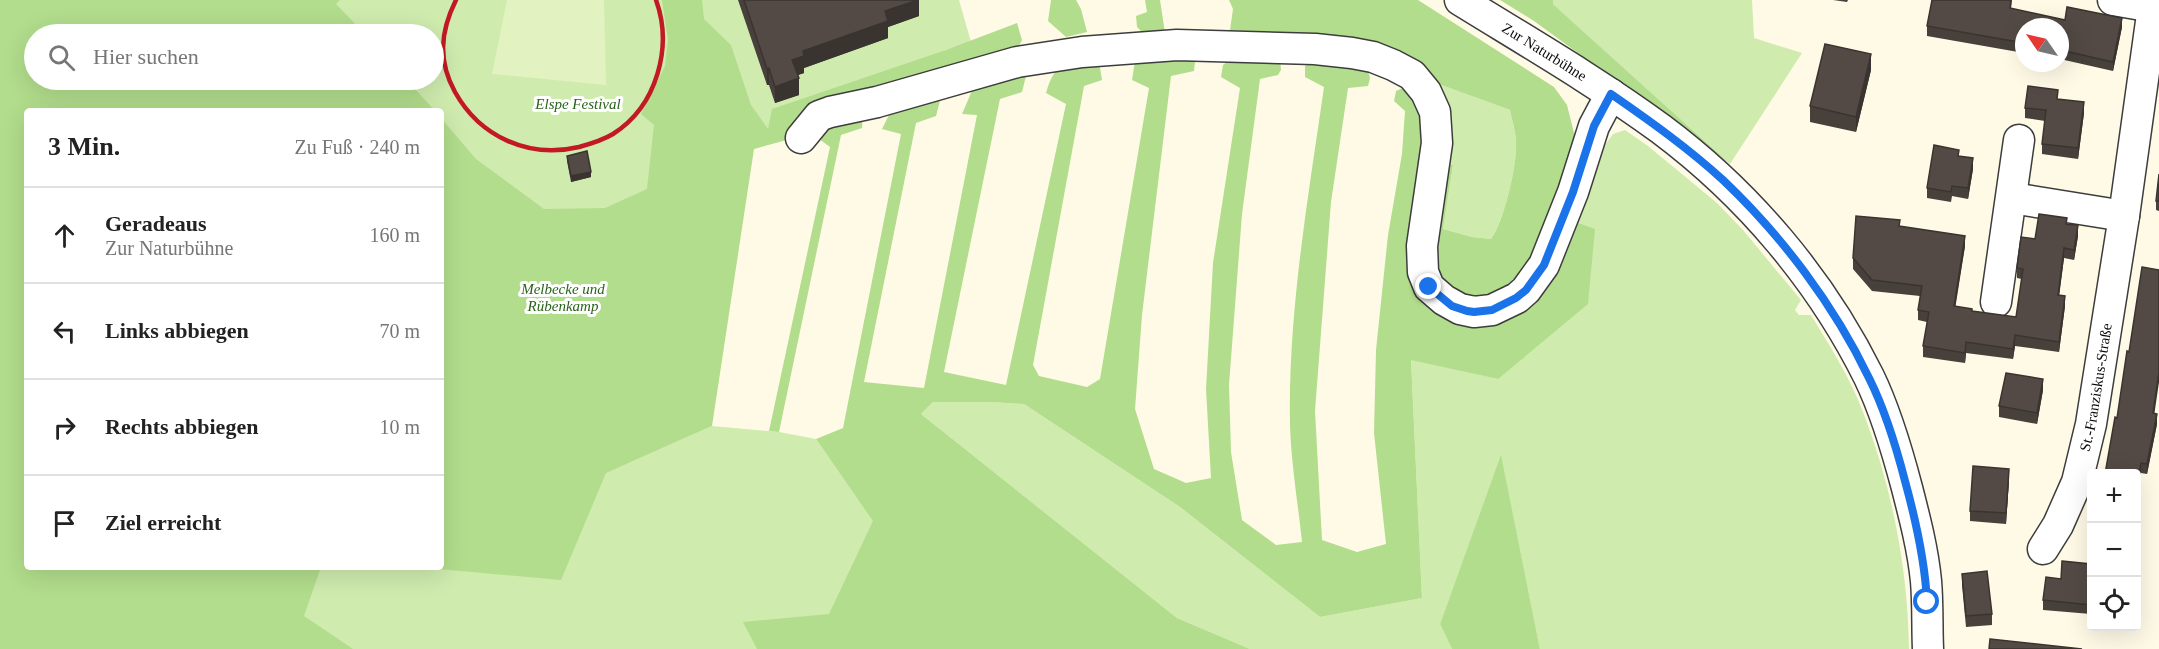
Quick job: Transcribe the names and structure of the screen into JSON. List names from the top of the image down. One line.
{"streets":{"street":["Zur Naturbühne","St.-Franziskus-Straße"]},"parks":["Elspe Festival","Melbecke und Rübenkamp"],"north":"top left","page":{"search":"Hier suchen","heading":["3 Min.","Zu Fuß · 240 m"],"list":[["Geradeaus","Zur Naturbühne","160 m"],["Links abbiegen","70 m"],["Rechts abbiegen","10 m"],"Ziel erreicht"],"map_buttons":["+","−"]}}
